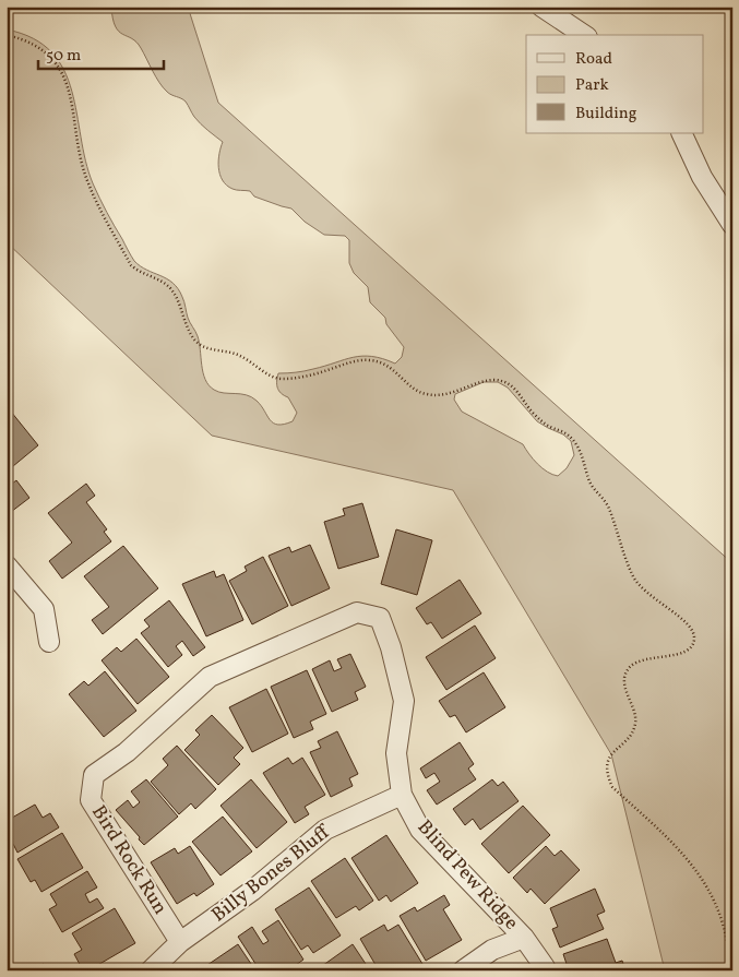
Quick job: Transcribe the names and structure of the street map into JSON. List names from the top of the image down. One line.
{"streets":{"street":["Bird Rock Run","Billy Bones Bluff","Blind Pew Ridge"]},"crossings":[["Bird Rock Run","Billy Bones Bluff"],["Bird Rock Run","Blind Pew Ridge"],["Billy Bones Bluff","Blind Pew Ridge"]],"legend":["Road","Park","Building"],"scale_bar":"50 m"}
